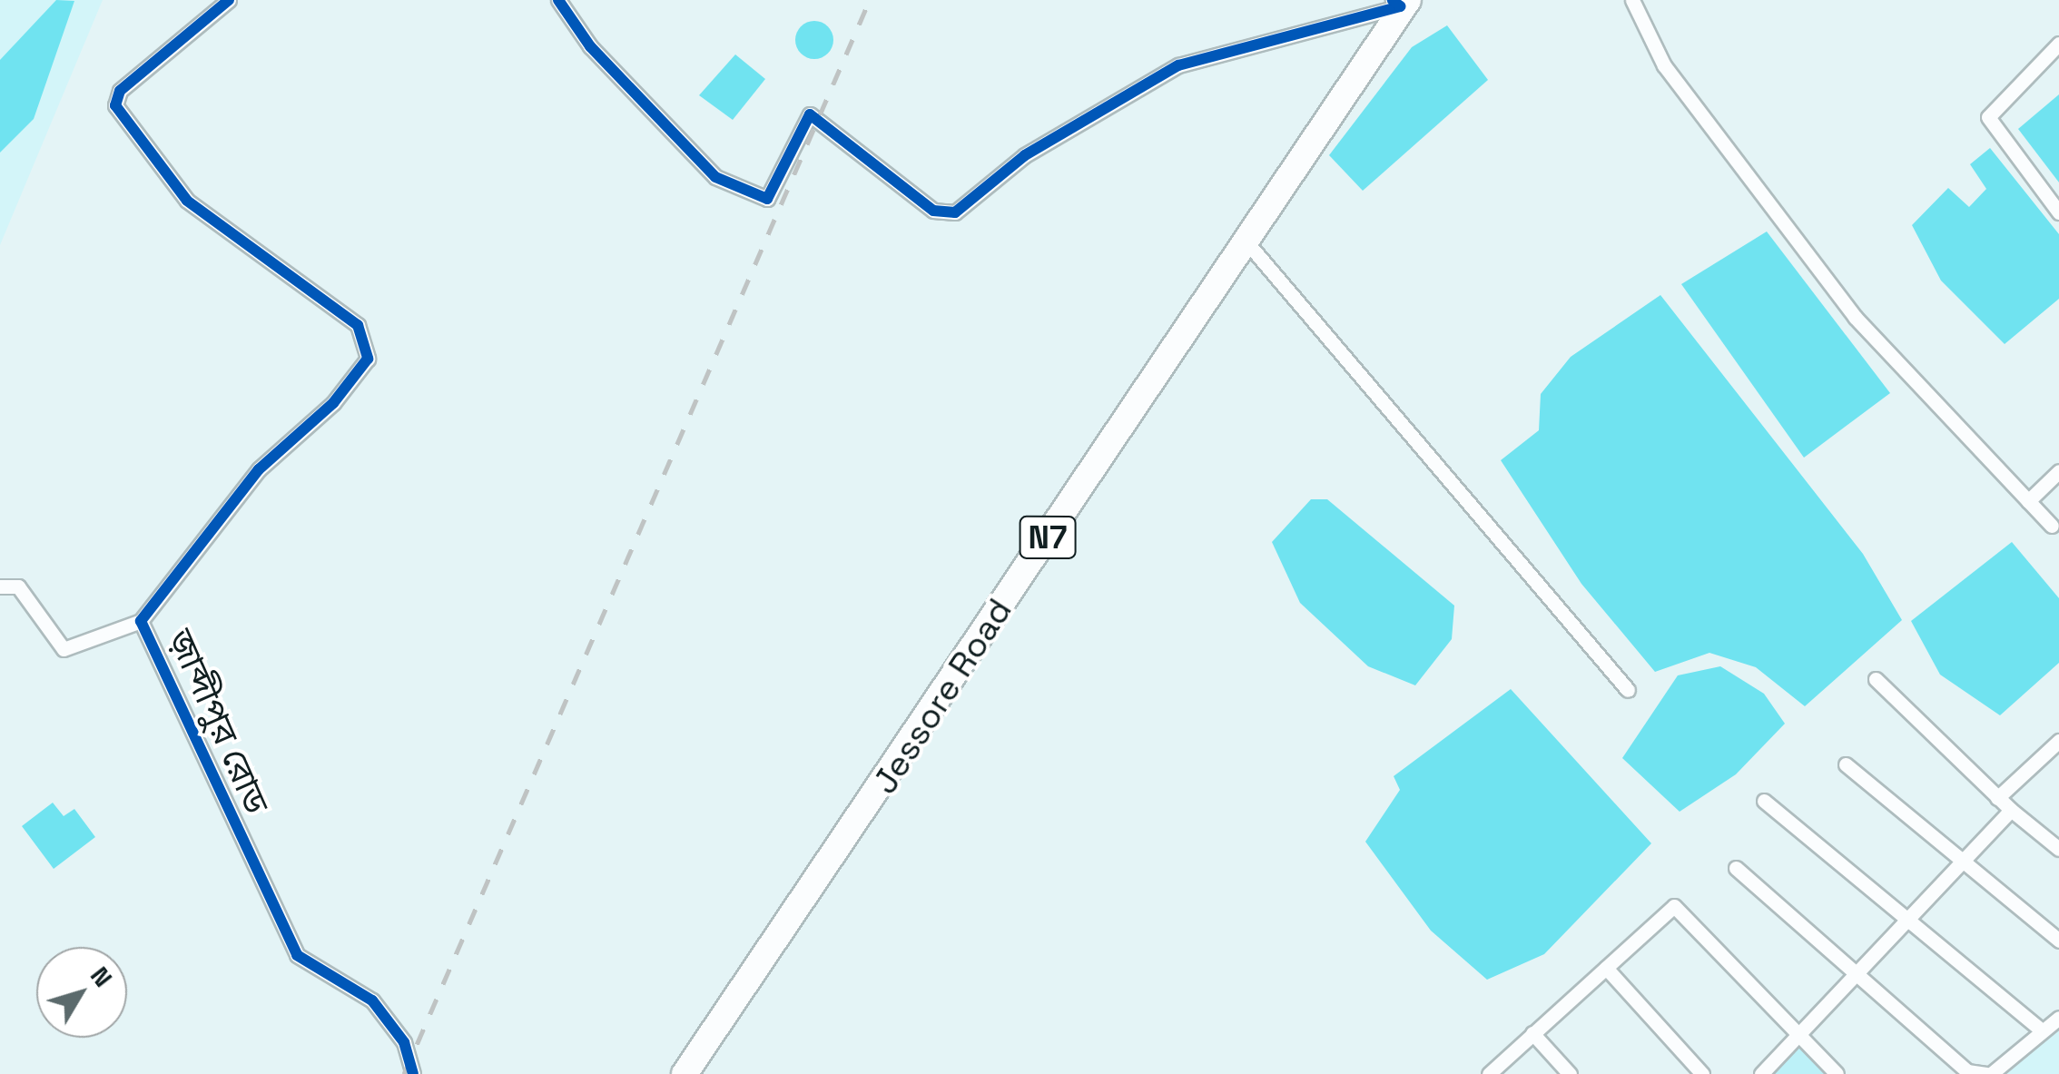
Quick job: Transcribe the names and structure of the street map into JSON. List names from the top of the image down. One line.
{"streets":{"highway":["N7","Jessore Road"],"street":["জ়াব্দীপুর রোড"]},"north":"top right"}
